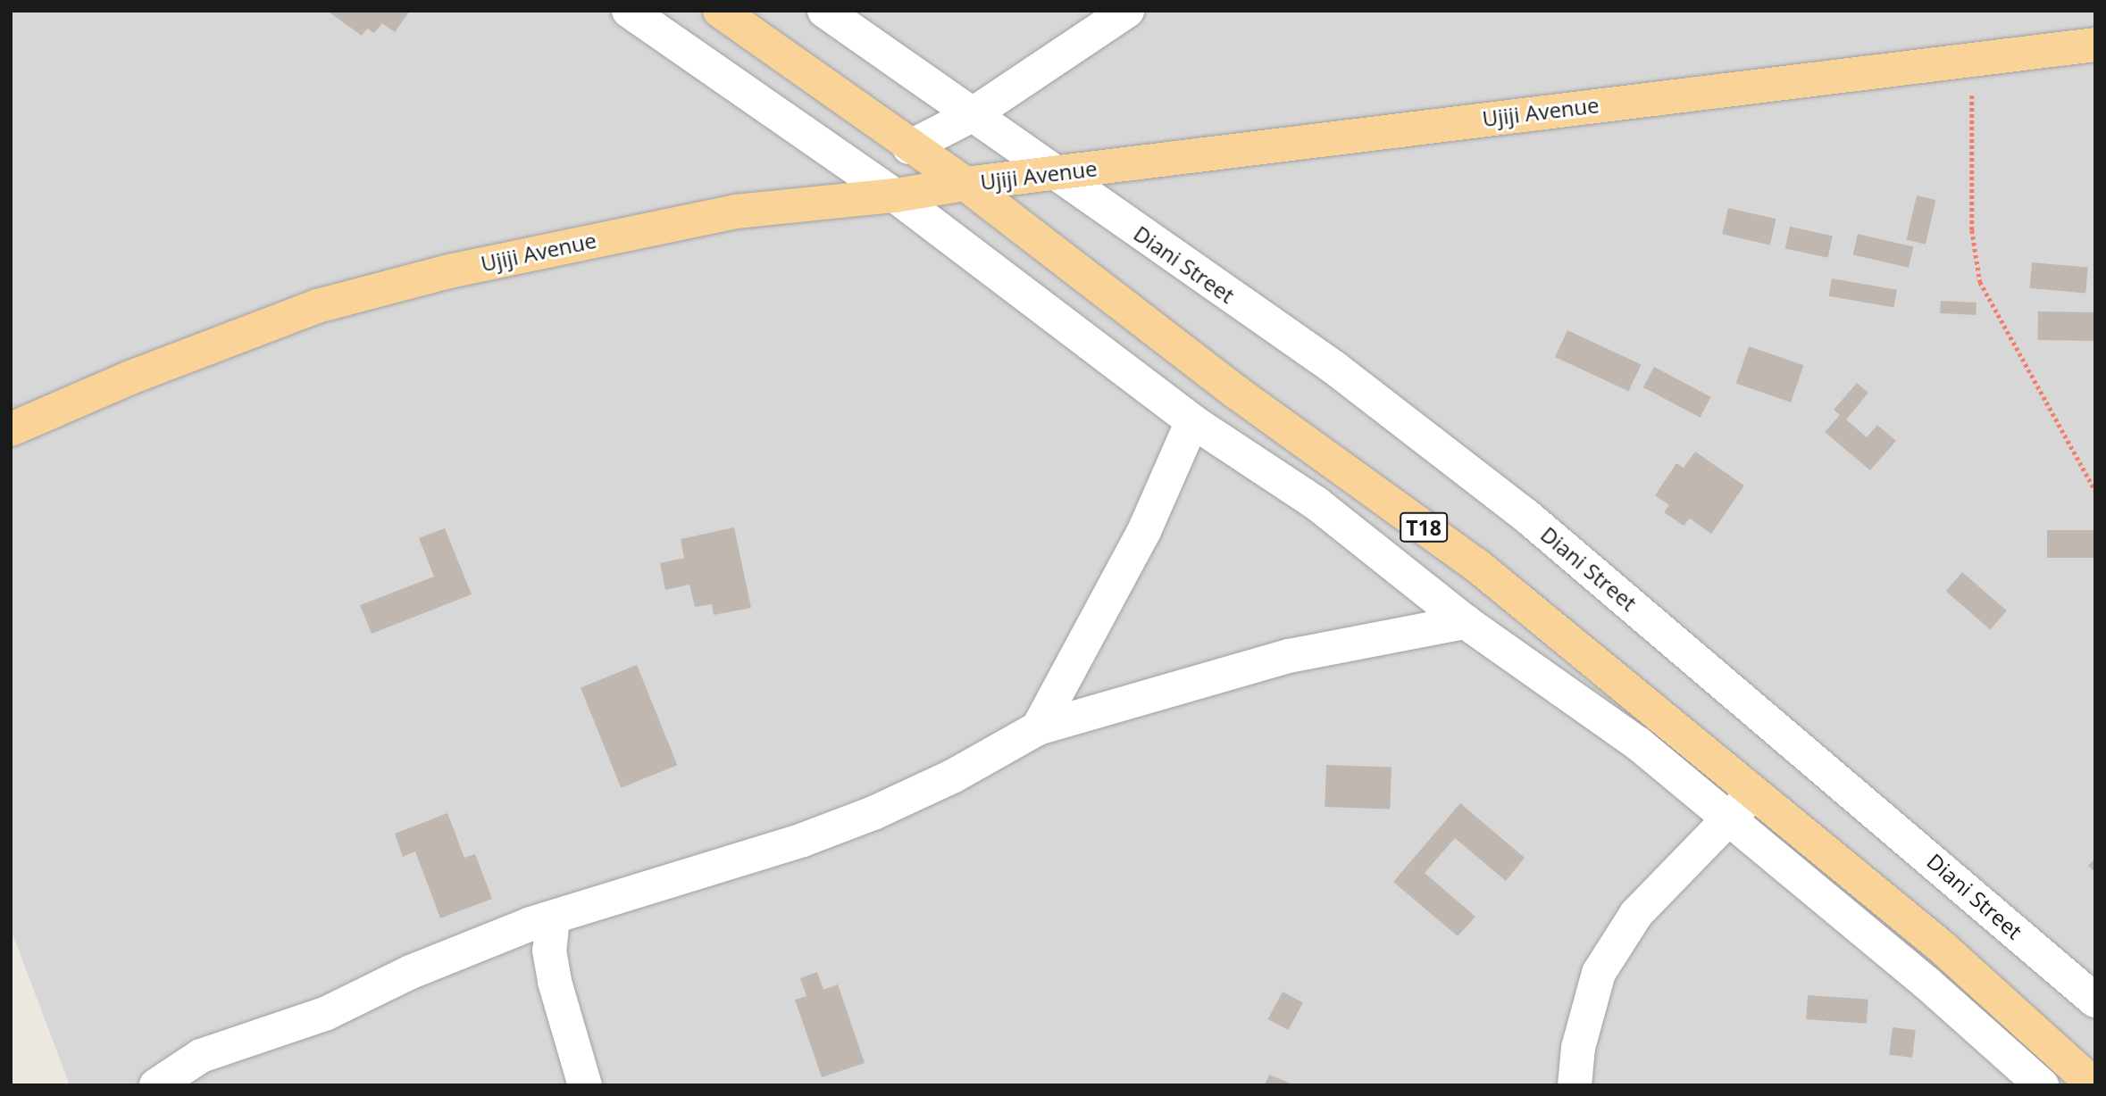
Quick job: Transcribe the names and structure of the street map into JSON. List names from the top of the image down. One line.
{"streets":{"main road":["Ujiji Avenue","T18"],"street":["Diani Street"]},"crossings":[["Ujiji Avenue","Diani Street"],["Ujiji Avenue","T18"]]}
